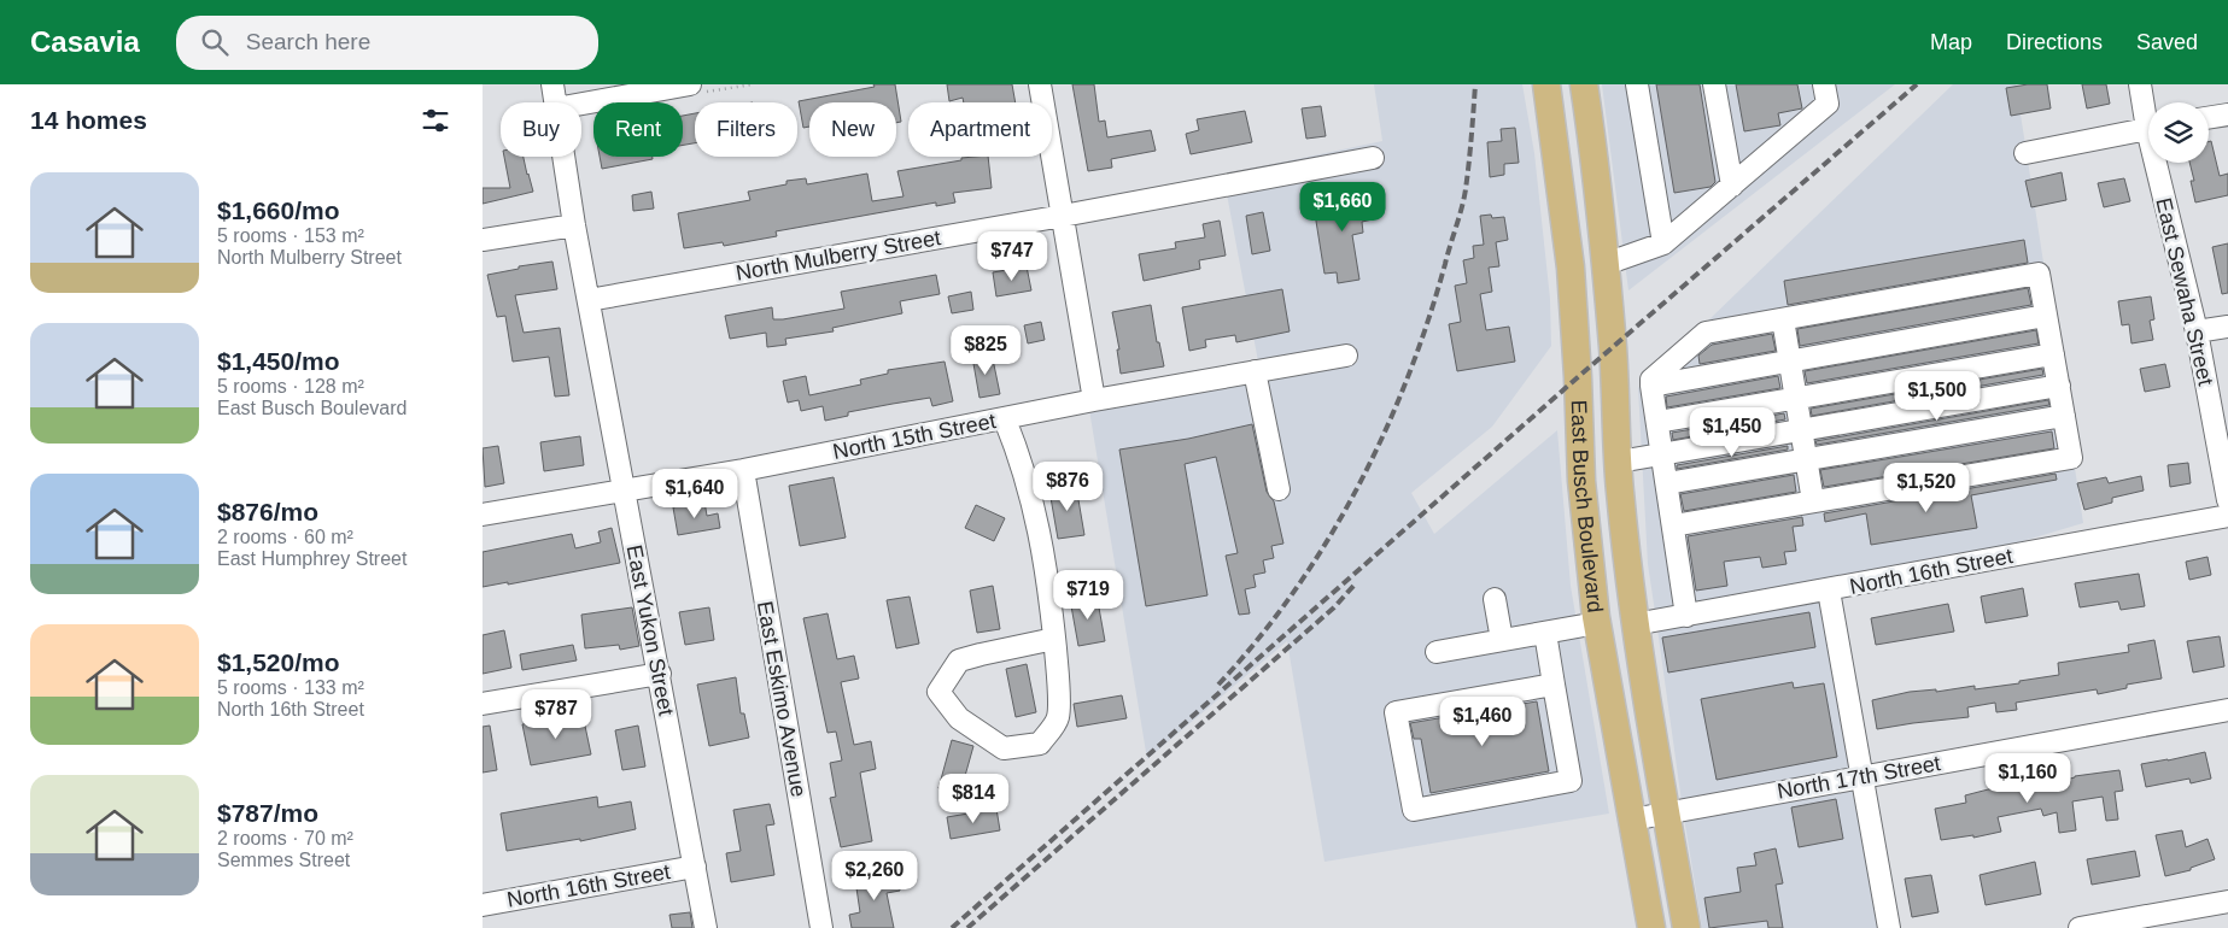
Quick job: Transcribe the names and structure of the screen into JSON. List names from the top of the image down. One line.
{"streets":{"main road":["East Busch Boulevard"],"street":["North Mulberry Street","East Sewaha Street","North 15th Street","North 16th Street","East Yukon Street","East Eskimo Avenue","North 17th Street"]},"crossings":[["North Mulberry Street","East Yukon Street"],["North 15th Street","East Yukon Street"],["North 15th Street","East Eskimo Avenue"],["East Busch Boulevard","North 16th Street"],["East Busch Boulevard","North 17th Street"],["North 16th Street","East Yukon Street"]],"page":{"header":"Casavia","search":"Search here","nav":["Map","Directions","Saved"],"heading":"14 homes","chip":["Buy","Rent","Filters","New","Apartment"],"list":[{"name":"$1,660/mo","note":"5 rooms · 153 m² · North Mulberry Street"},{"name":"$1,450/mo","note":"5 rooms · 128 m² · East Busch Boulevard"},{"name":"$876/mo","note":"2 rooms · 60 m² · East Humphrey Street"},{"name":"$1,520/mo","note":"5 rooms · 133 m² · North 16th Street"},{"name":"$787/mo","note":"2 rooms · 70 m² · Semmes Street"}],"price":["$1,660","$747","$825","$1,500","$1,450","$876","$1,520","$1,640","$719","$787","$1,460","$1,160","$814","$2,260"]}}
